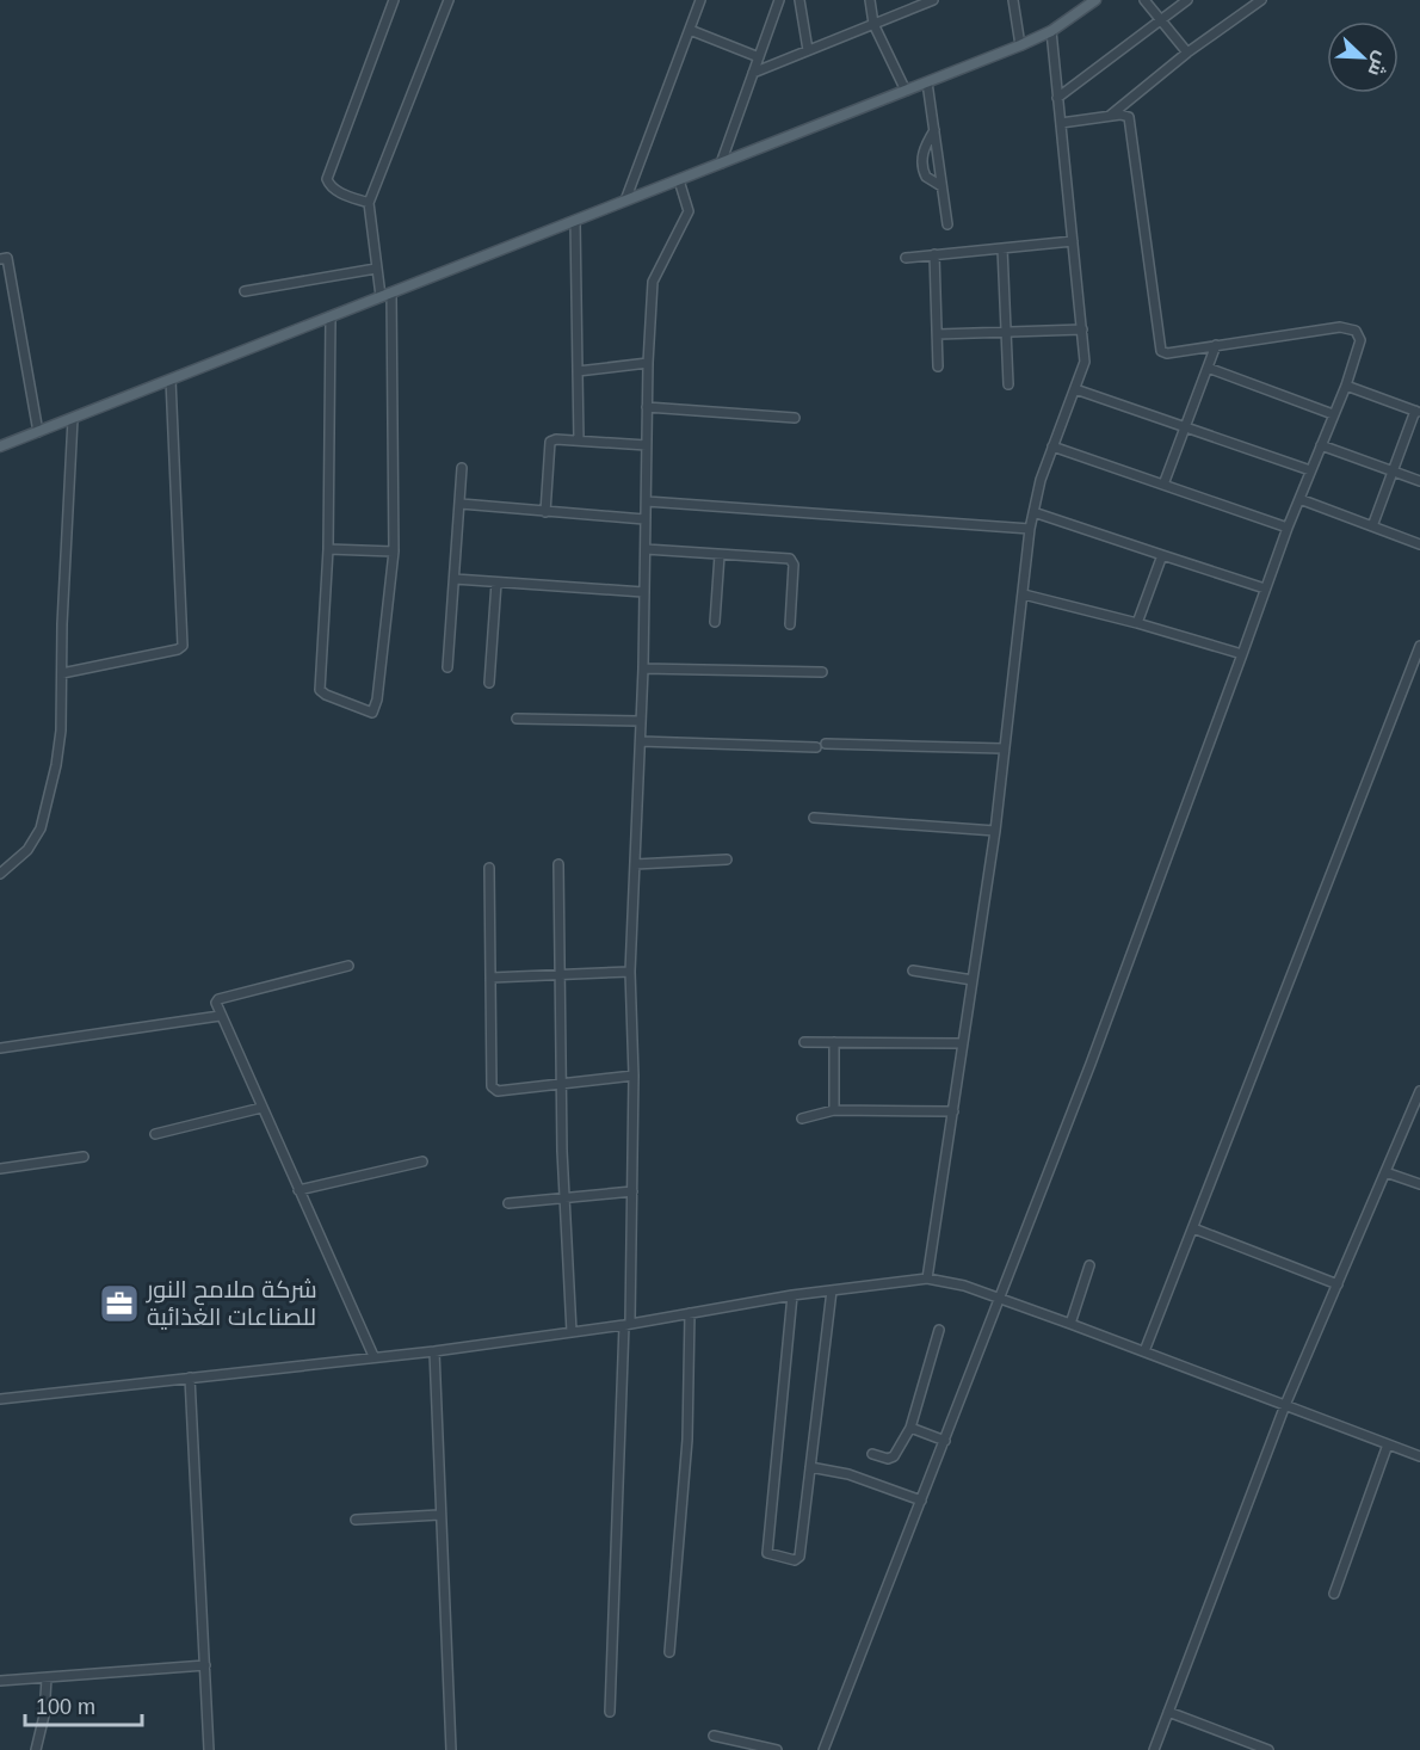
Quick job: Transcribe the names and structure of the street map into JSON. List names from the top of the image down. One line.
{"places":{"office":["شركة ملامح النور للصناعات الغذائية"]},"scale_bar":"100 m","north":"bottom right"}
